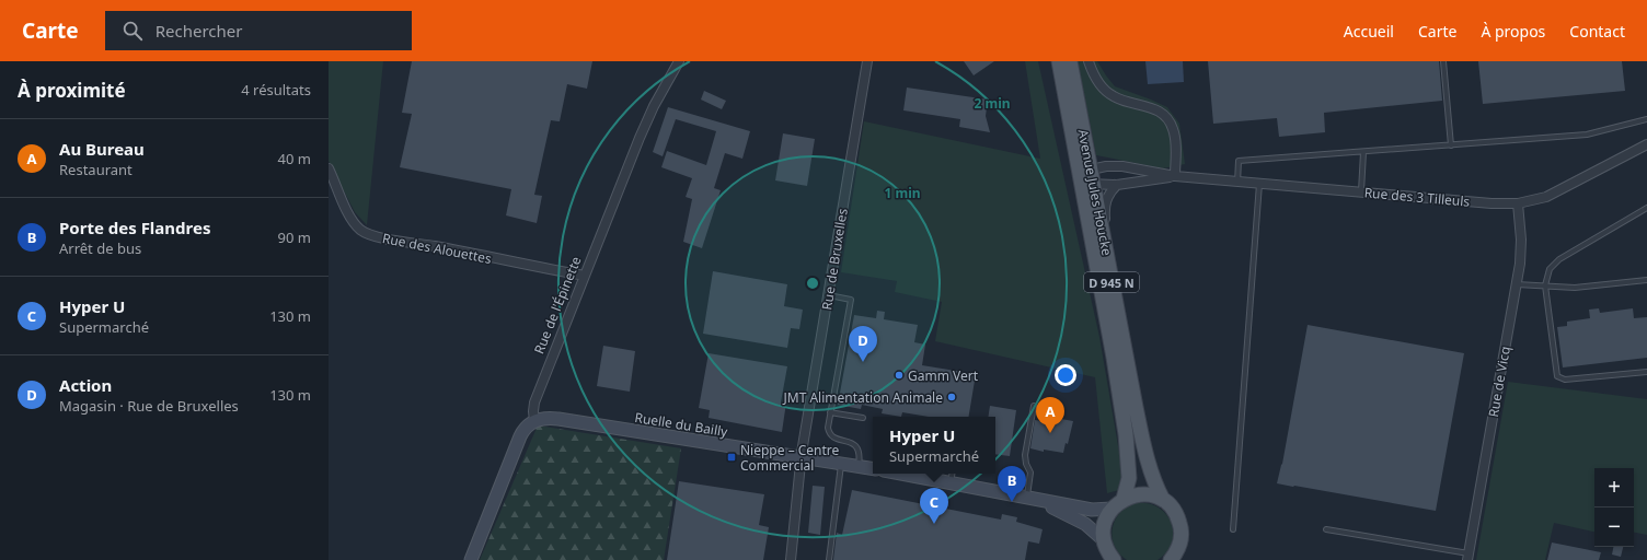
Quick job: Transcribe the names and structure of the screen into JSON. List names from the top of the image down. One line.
{"streets":{"main road":["Avenue Jules Houcke","D 945 N"],"street":["Rue des 3 Tilleuls","Rue des Alouettes","Rue de Bruxelles","Rue de l'Épinette","Rue de Vicq","Ruelle du Bailly"]},"crossings":[["Avenue Jules Houcke","Rue des 3 Tilleuls"],["Rue des 3 Tilleuls","Rue de Vicq"],["Rue des Alouettes","Rue de l'Épinette"],["Rue de Bruxelles","Ruelle du Bailly"],["Rue de l'Épinette","Ruelle du Bailly"]],"places":{"other":["Gamm Vert","JMT Alimentation Animale"],"transit":["Nieppe – Centre Commercial"]},"page":{"header":"Carte","search":"Rechercher","nav":["Accueil","Carte","À propos","Contact"],"heading":["À proximité","4 résultats"],"list":[{"mark":"A","name":"Au Bureau","note":"Restaurant","value":"40 m"},{"mark":"B","name":"Porte des Flandres","note":"Arrêt de bus","value":"90 m"},{"mark":"C","name":"Hyper U","note":"Supermarché","value":"130 m"},{"mark":"D","name":"Action","note":"Magasin · Rue de Bruxelles","value":"130 m"}],"pins":["D","A","B","C"],"popup":["Hyper U","Supermarché"],"map_buttons":["+","−"]},"rings":["2 min","1 min"]}
